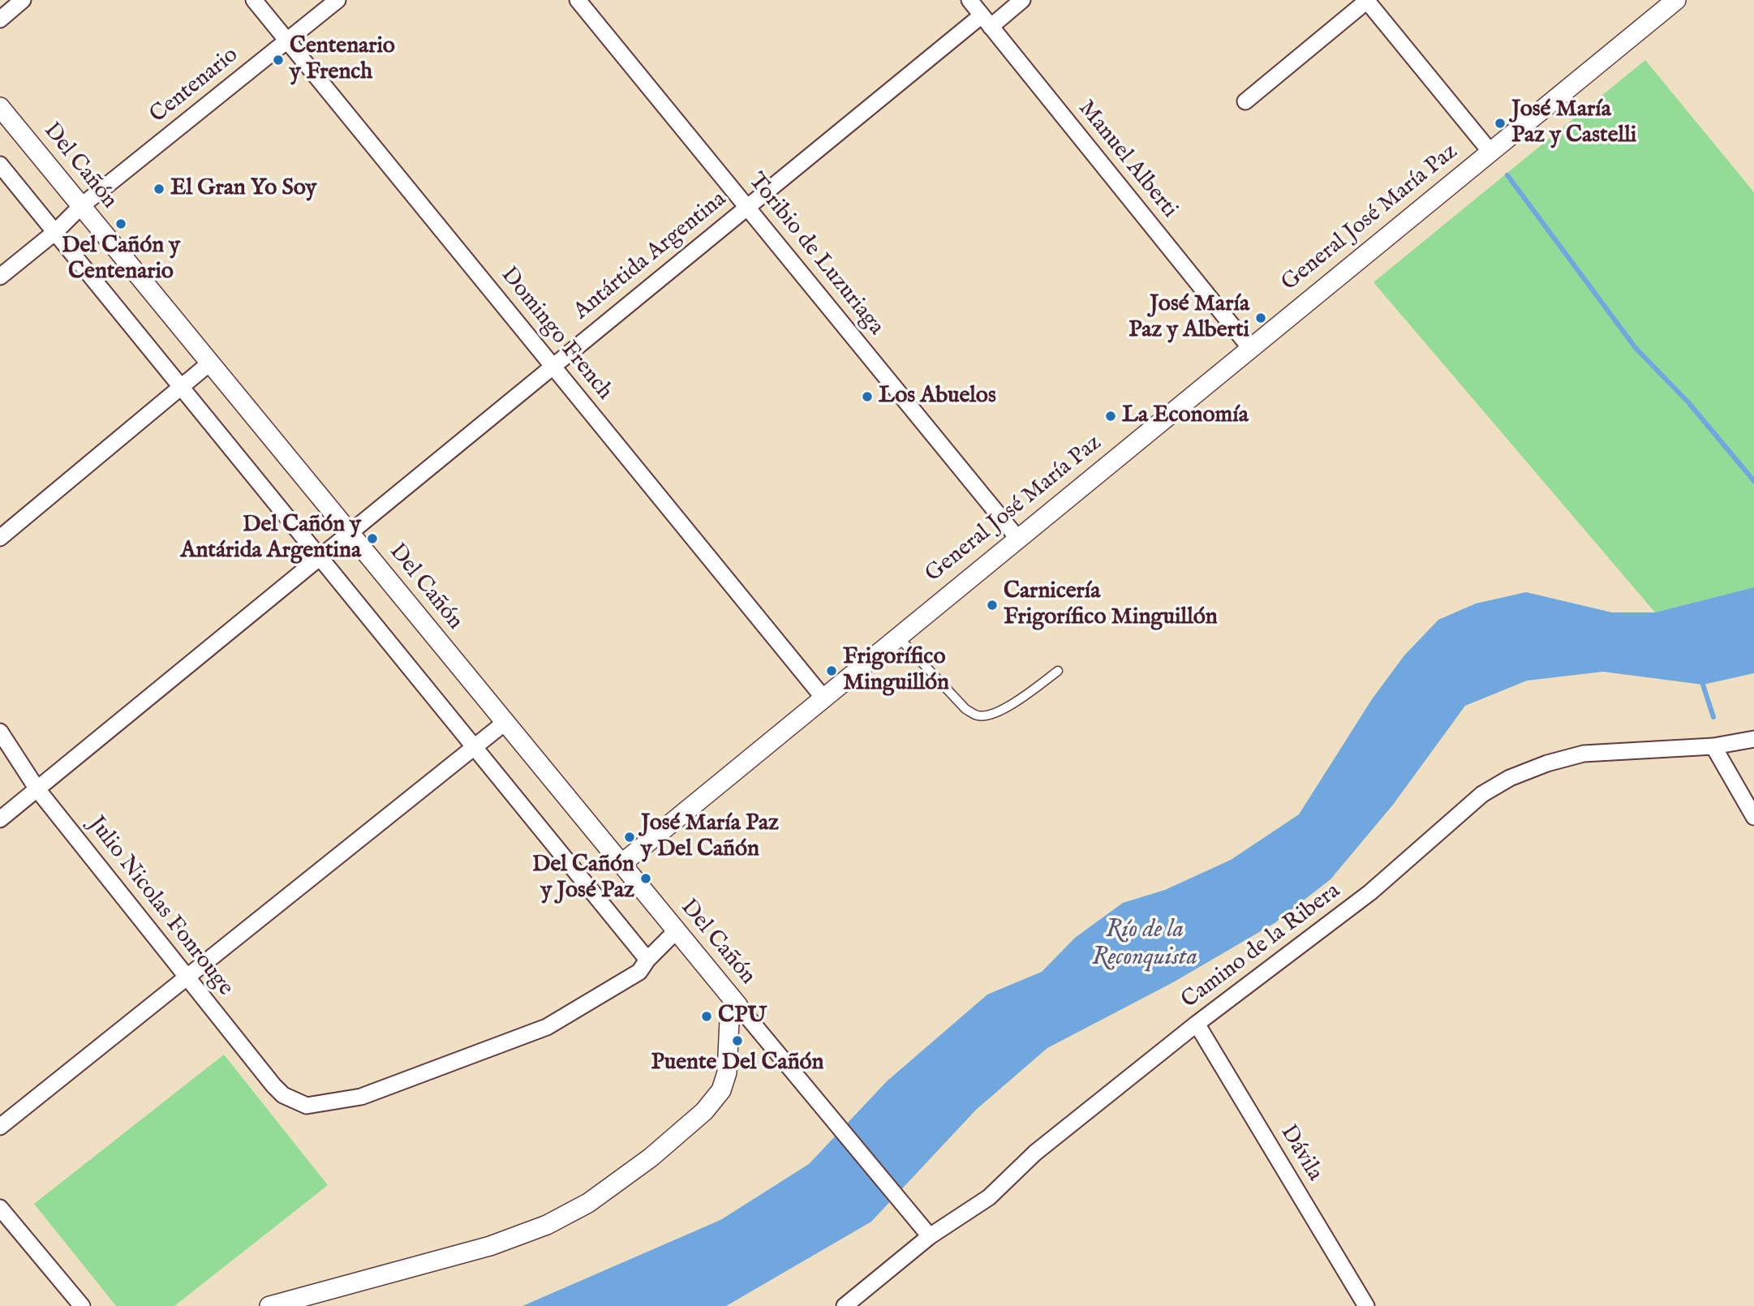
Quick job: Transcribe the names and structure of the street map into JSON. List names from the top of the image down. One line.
{"streets":{"street":["Centenario","Manuel Alberti","Del Cañón","General José María Paz","Toribio de Luzuriaga","Antártida Argentina","Domingo French","Julio Nicolas Fonrouge","Camino de la Ribera","Dávila"]},"crossings":[["Centenario","Del Cañón"],["Centenario","Domingo French"],["Manuel Alberti","General José María Paz"],["Manuel Alberti","Antártida Argentina"],["Del Cañón","General José María Paz"],["Del Cañón","Antártida Argentina"],["Del Cañón","Camino de la Ribera"],["General José María Paz","Toribio de Luzuriaga"],["General José María Paz","Domingo French"],["Toribio de Luzuriaga","Antártida Argentina"],["Antártida Argentina","Domingo French"],["Antártida Argentina","Julio Nicolas Fonrouge"],["Camino de la Ribera","Dávila"]],"water":["Río de la Reconquista"],"places":["Centenario y French","José María Paz y Castelli","El Gran Yo Soy","Del Cañón y Centenario","José María Paz y Alberti","Los Abuelos","La Economía","Del Cañón y Antárida Argentina","Carnicería Frigorífico Minguillón","Frigorífico Minguillón","José María Paz y Del Cañón","Del Cañón y José Paz","CPU","Puente Del Cañón"]}
